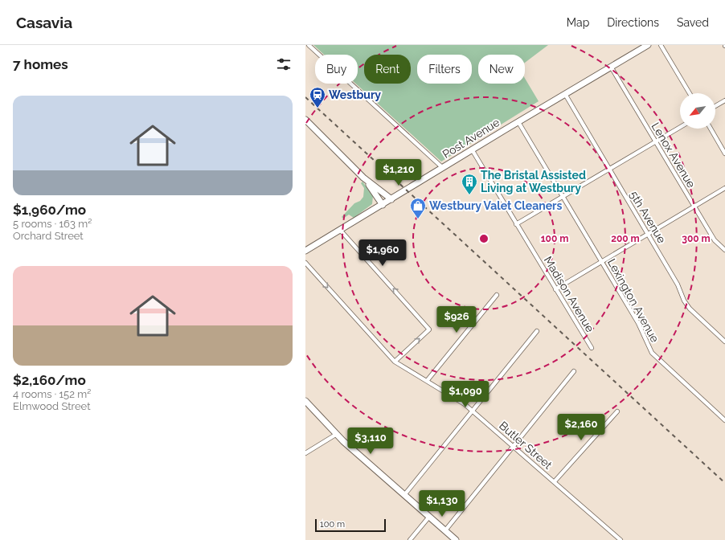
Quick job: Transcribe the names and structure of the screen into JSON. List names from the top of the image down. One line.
{"streets":{"main road":["Post Avenue"],"street":["Lenox Avenue","5th Avenue","Madison Avenue","Lexington Avenue","Butler Street"]},"crossings":[["Post Avenue","Lenox Avenue"],["Post Avenue","5th Avenue"],["Post Avenue","Madison Avenue"],["Post Avenue","Lexington Avenue"]],"places":{"station":["Westbury"],"building":["The Bristal Assisted Living at Westbury"],"shop":["Westbury Valet Cleaners"]},"scale_bar":"100 m","north":"bottom left","page":{"header":"Casavia","nav":["Map","Directions","Saved"],"heading":"7 homes","chip":["Buy","Rent","Filters","New"],"list":[{"name":"$1,960/mo","note":"5 rooms · 163 m² · Orchard Street"},{"name":"$2,160/mo","note":"4 rooms · 152 m² · Elmwood Street"}],"price":["$1,210","$1,960","$926","$1,090","$2,160","$3,110","$1,130"],"scale":"100 m"},"rings":["100 m","200 m","300 m"]}
